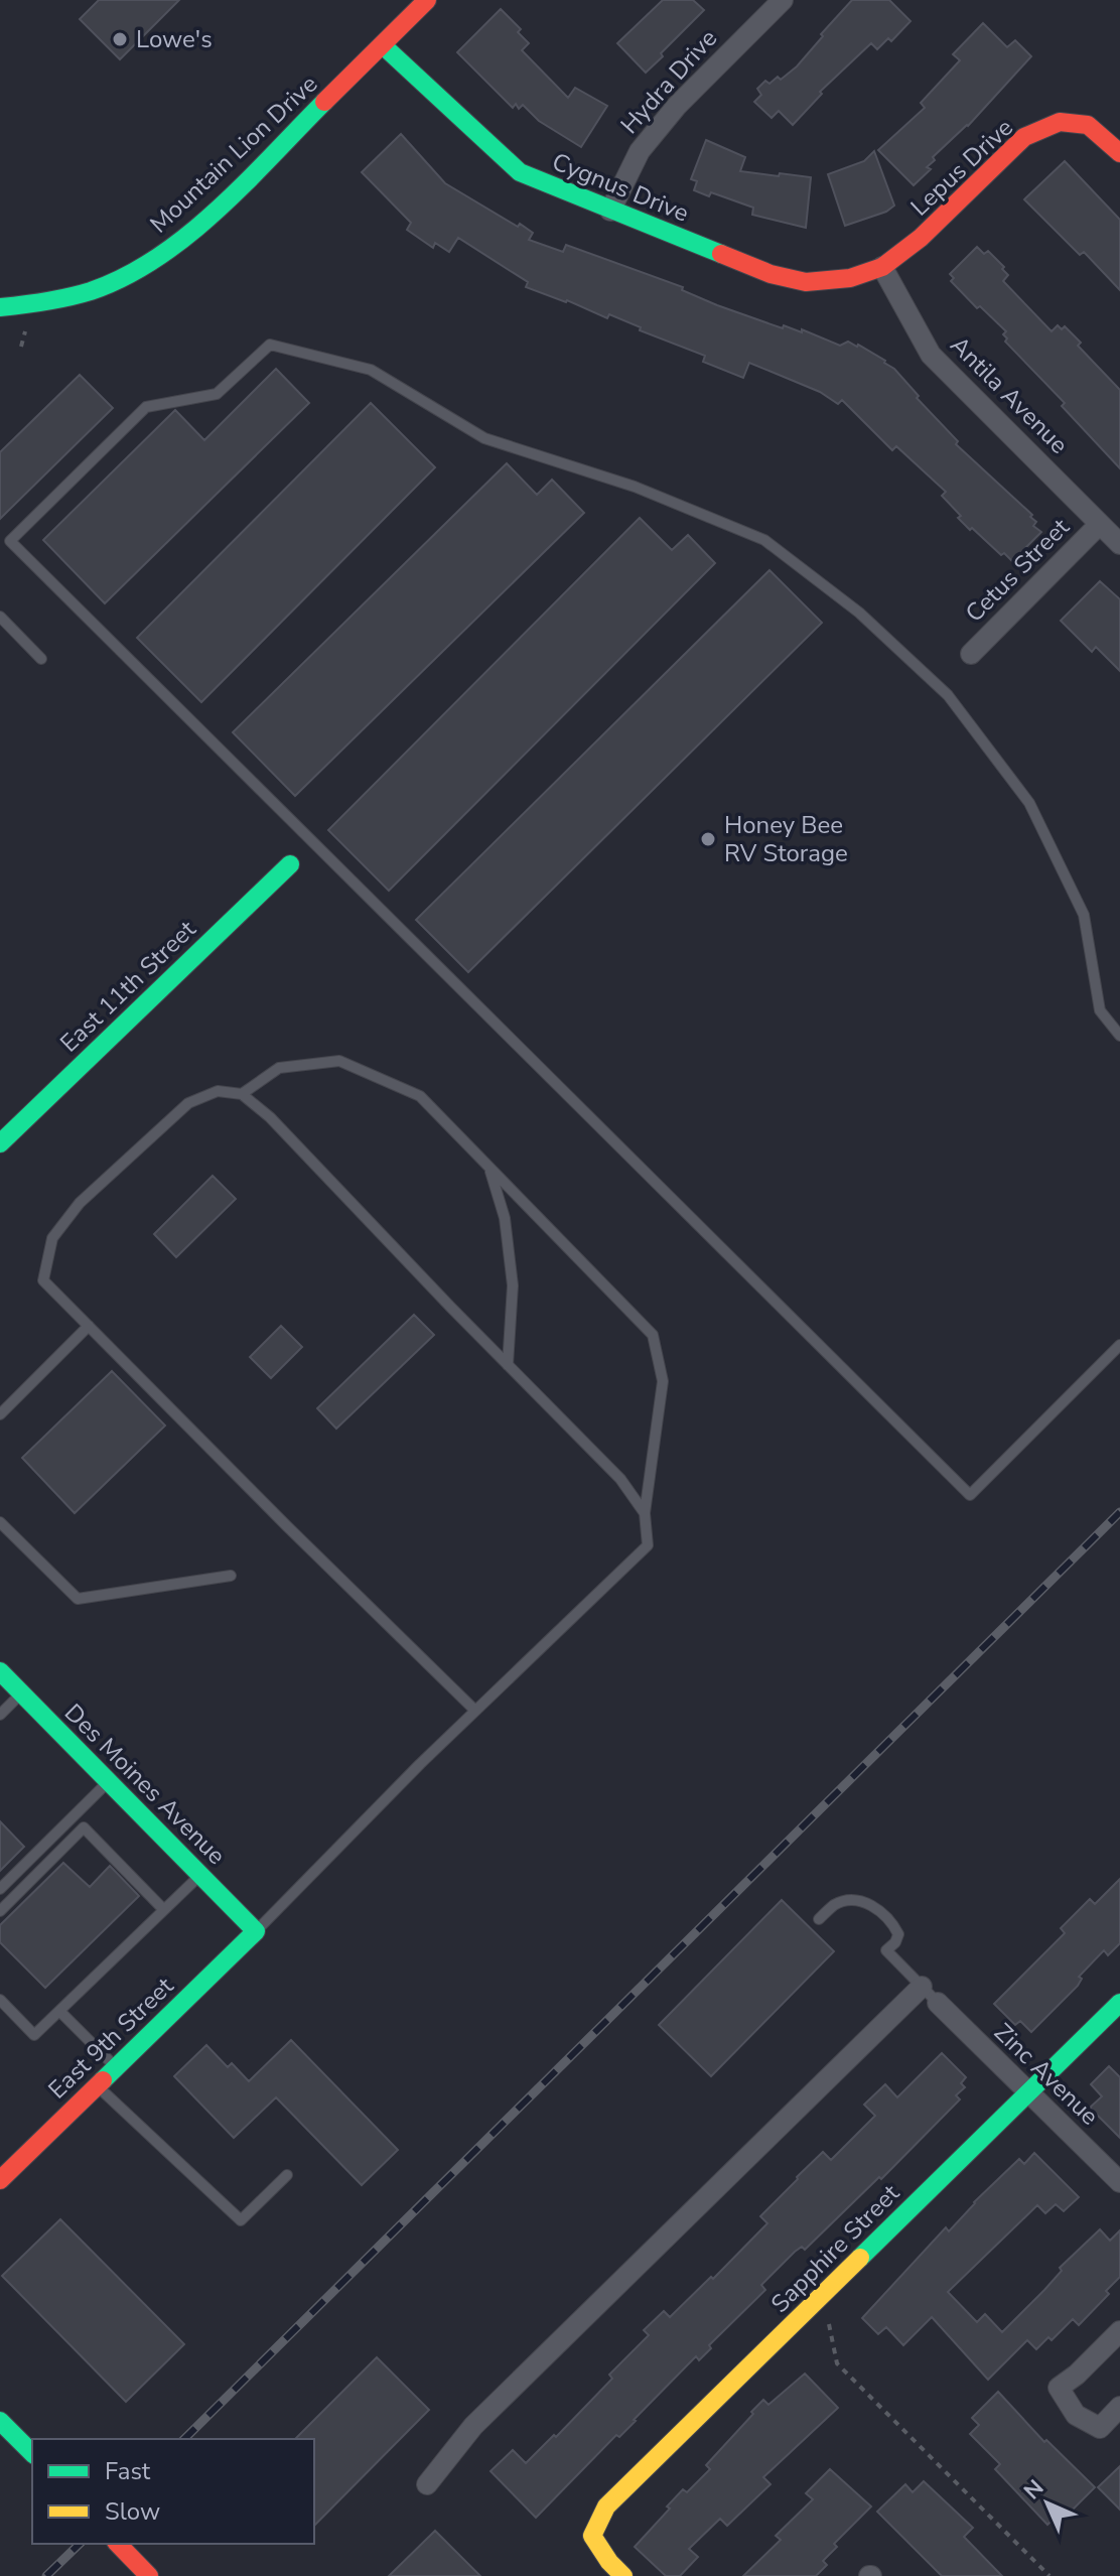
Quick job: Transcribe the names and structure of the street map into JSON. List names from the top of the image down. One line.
{"streets":{"street":["Hydra Drive","Mountain Lion Drive","Lepus Drive","Cygnus Drive","Antila Avenue","Cetus Street","East 11th Street","Des Moines Avenue","East 9th Street","Zinc Avenue","Sapphire Street"]},"crossings":[["Hydra Drive","Cygnus Drive"],["Mountain Lion Drive","Cygnus Drive"],["Lepus Drive","Cygnus Drive"],["Lepus Drive","Antila Avenue"],["Cygnus Drive","Antila Avenue"],["Antila Avenue","Cetus Street"],["Des Moines Avenue","East 9th Street"],["Zinc Avenue","Sapphire Street"]],"places":["Lowe's","Honey Bee RV Storage"],"legend":["Fast","Slow"],"north":"top left"}
